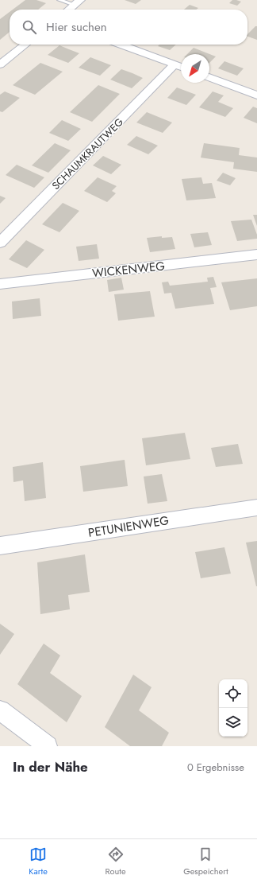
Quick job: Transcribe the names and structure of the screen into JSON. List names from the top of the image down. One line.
{"streets":{"street":["SCHAUMKRAUTWEG","WICKENWEG","PETUNIENWEG"]},"north":"bottom left","page":{"search":"Hier suchen","heading":["In der Nähe","0 Ergebnisse"],"nav":["Karte","Route","Gespeichert"]}}
